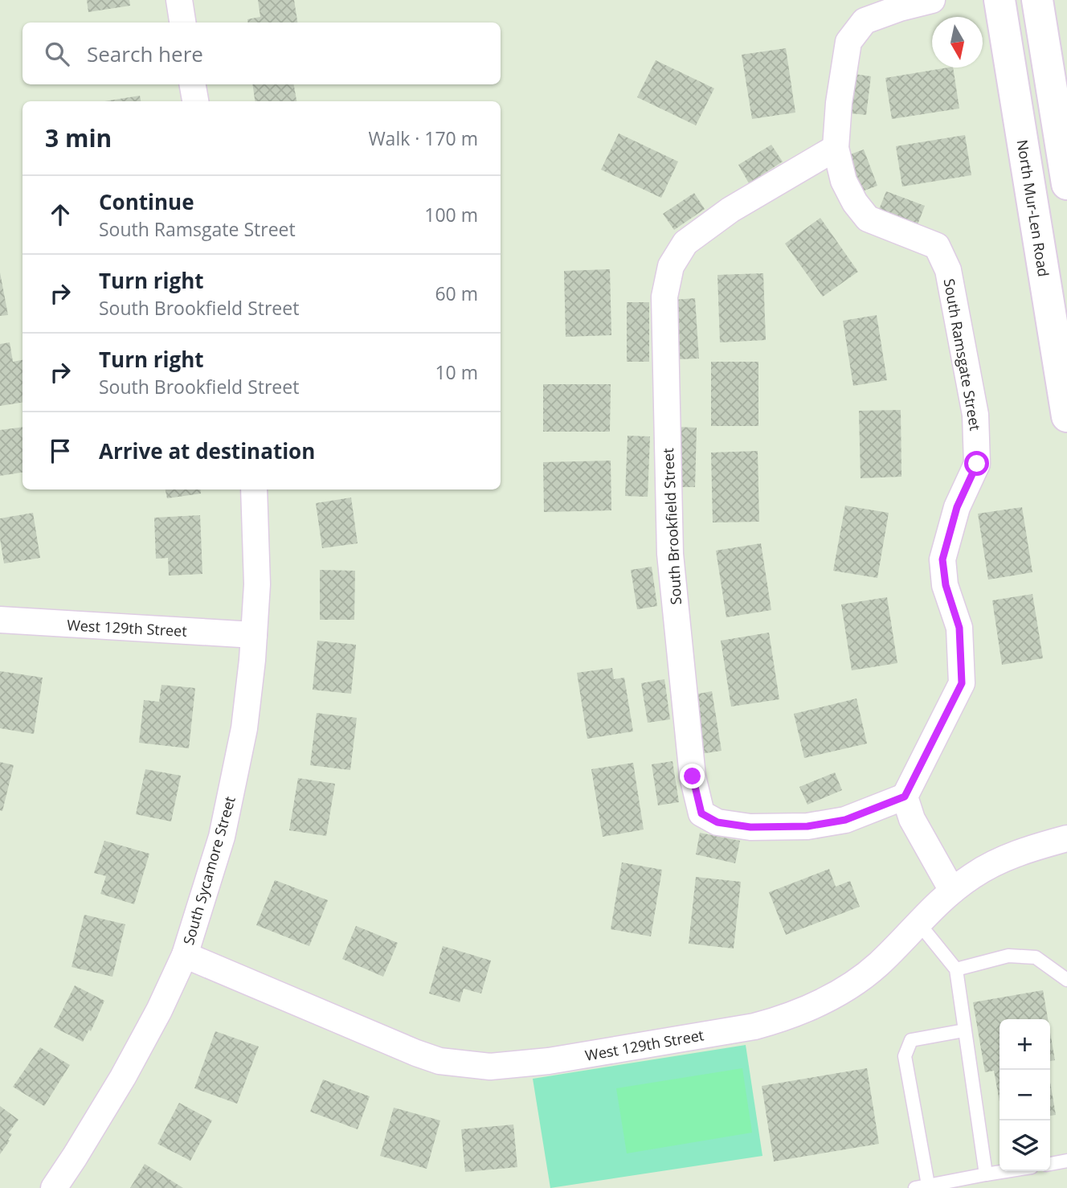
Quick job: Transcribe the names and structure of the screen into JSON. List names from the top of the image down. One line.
{"streets":{"main road":["North Mur-Len Road"],"street":["South Ramsgate Street","South Brookfield Street","West 129th Street","South Sycamore Street"]},"crossings":[["South Ramsgate Street","South Brookfield Street"],["West 129th Street","South Sycamore Street"]],"north":"bottom","page":{"search":"Search here","heading":["3 min","Walk · 170 m"],"list":[["Continue","South Ramsgate Street","100 m"],["Turn right","South Brookfield Street","60 m"],["Turn right","South Brookfield Street","10 m"],"Arrive at destination"],"map_buttons":["+","−"]}}
